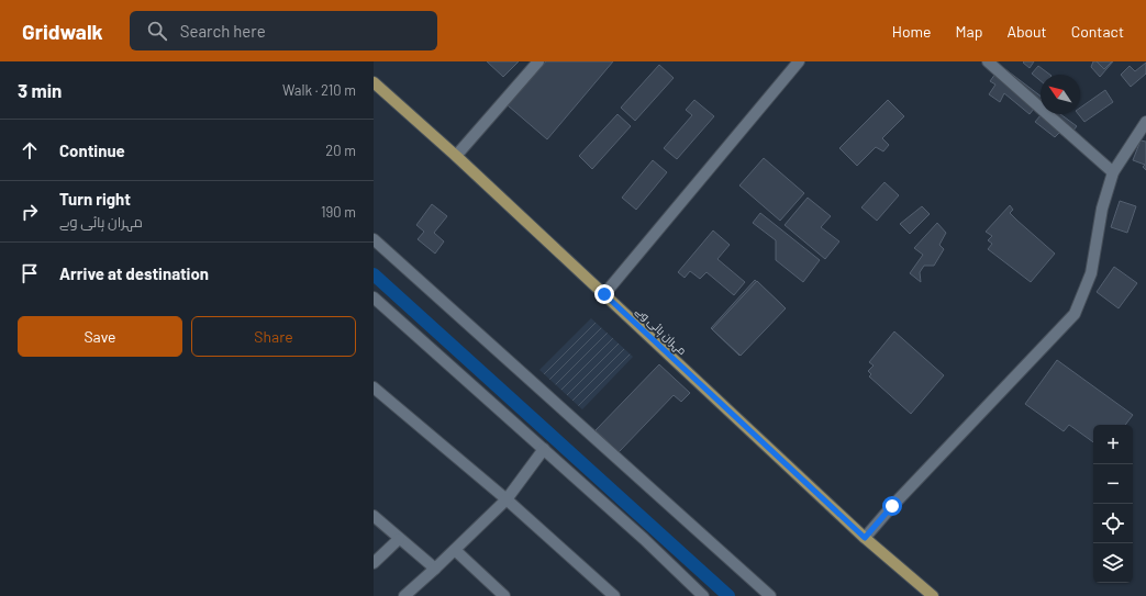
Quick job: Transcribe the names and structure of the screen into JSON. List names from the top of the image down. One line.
{"streets":{"main road":["مہران ہائی وے"]},"north":"top left","page":{"header":"Gridwalk","search":"Search here","nav":["Home","Map","About","Contact"],"heading":["3 min","Walk · 210 m"],"list":[["Continue","20 m"],["Turn right","مہران ہائی وے","190 m"],"Arrive at destination"],"buttons":["Save","Share"],"map_buttons":["+","−"]}}
